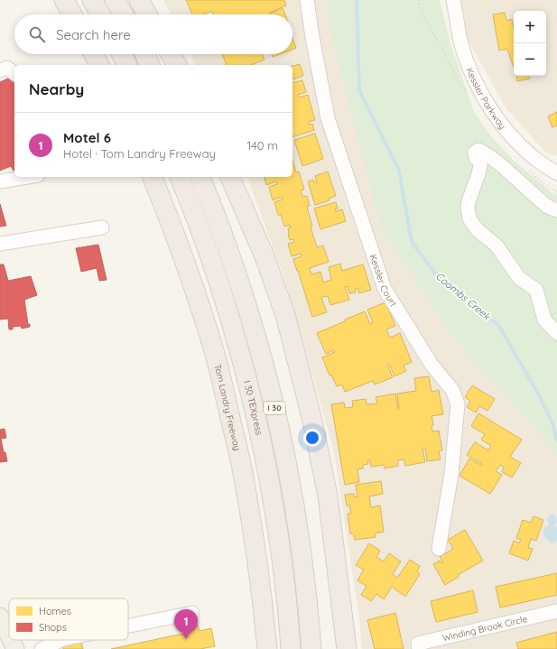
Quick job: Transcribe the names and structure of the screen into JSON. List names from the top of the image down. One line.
{"streets":{"highway":["Tom Landry Freeway","I 30 TEXpress","I 30"],"street":["Kessler Parkway","Kessler Court","Winding Brook Circle"]},"water":["Coombs Creek"],"legend":["Homes","Shops"],"page":{"map_buttons":["+","−"],"search":"Search here","heading":"Nearby","list":[{"mark":"1","name":"Motel 6","note":"Hotel · Tom Landry Freeway","value":"140 m"}],"pins":"1"}}
